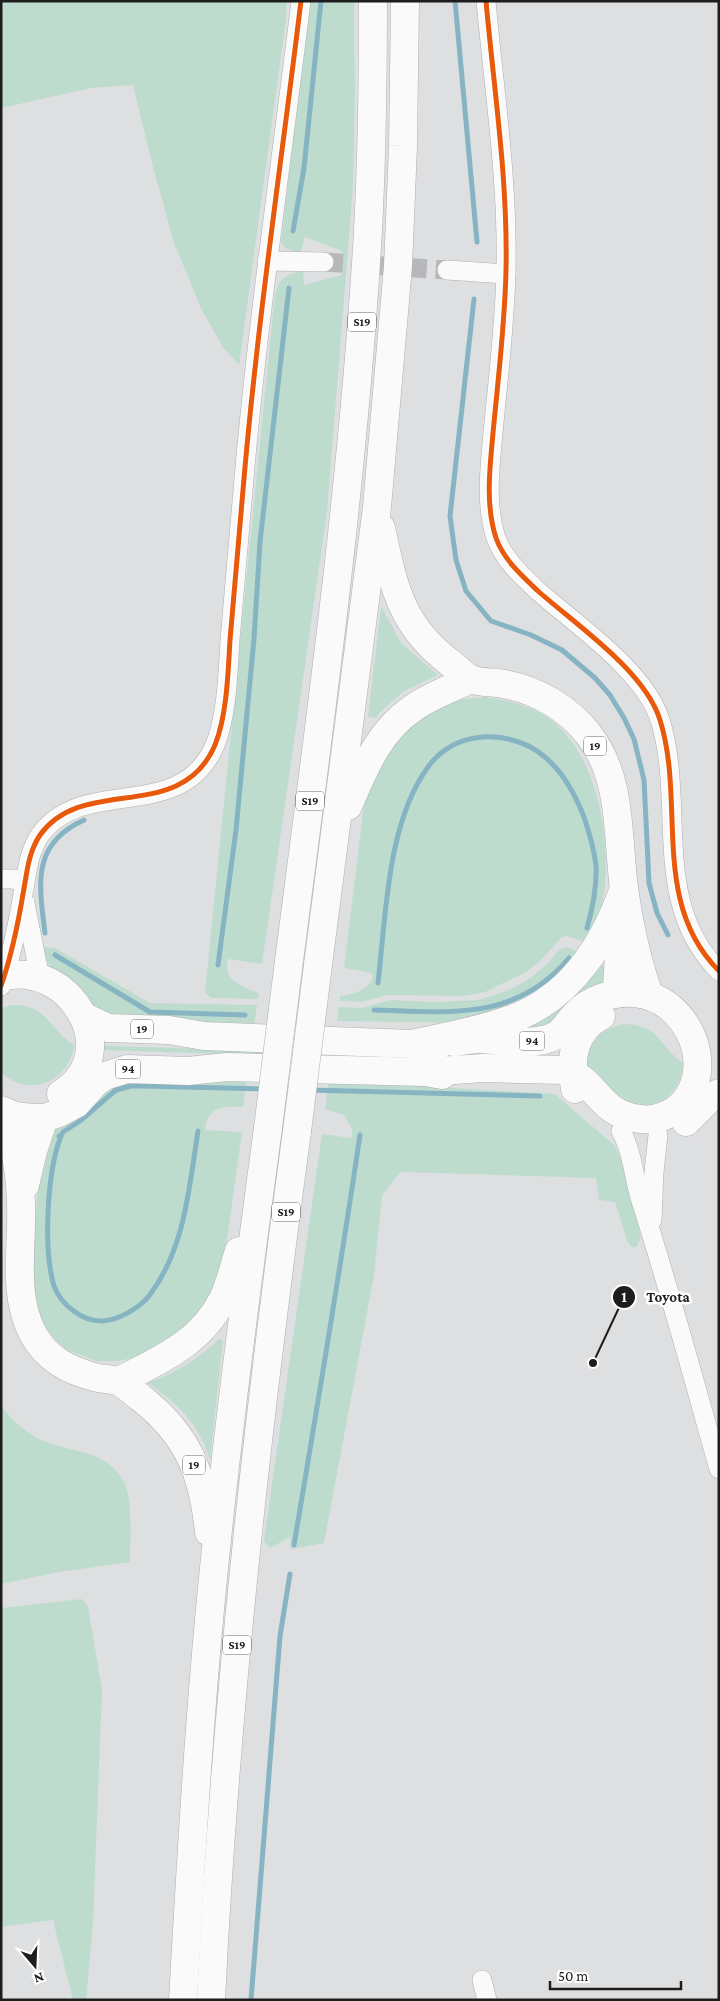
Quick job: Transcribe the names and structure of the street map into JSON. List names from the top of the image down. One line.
{"streets":{"main road":["S19","19","94"]},"crossings":[["S19","19"],["19","94"]],"places":["Toyota"],"scale_bar":"50 m","north":"bottom"}
